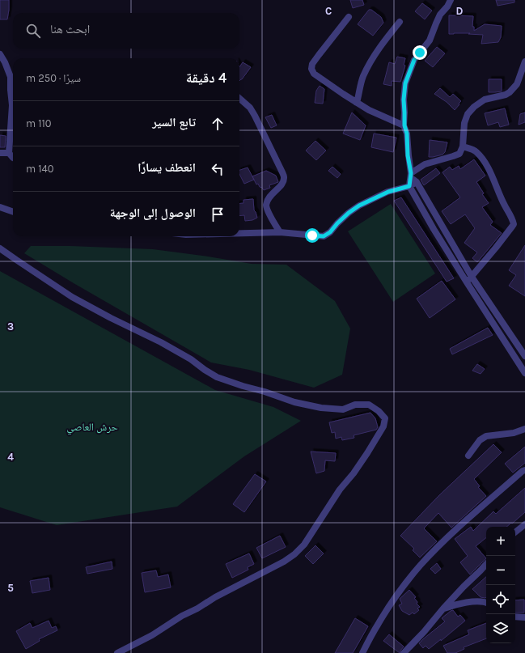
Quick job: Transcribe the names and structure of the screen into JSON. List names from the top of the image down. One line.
{"parks":["حرش العاصي"],"page":{"search":"ابحث هنا","heading":["4 دقيقة","سيرًا · 250 m"],"list":[["تابع السير","110 m"],["انعطف يسارًا","140 m"],"الوصول إلى الوجهة"],"map_buttons":["+","−"]},"grid":{"columns":["C","D"],"rows":["3","4","5"]}}
